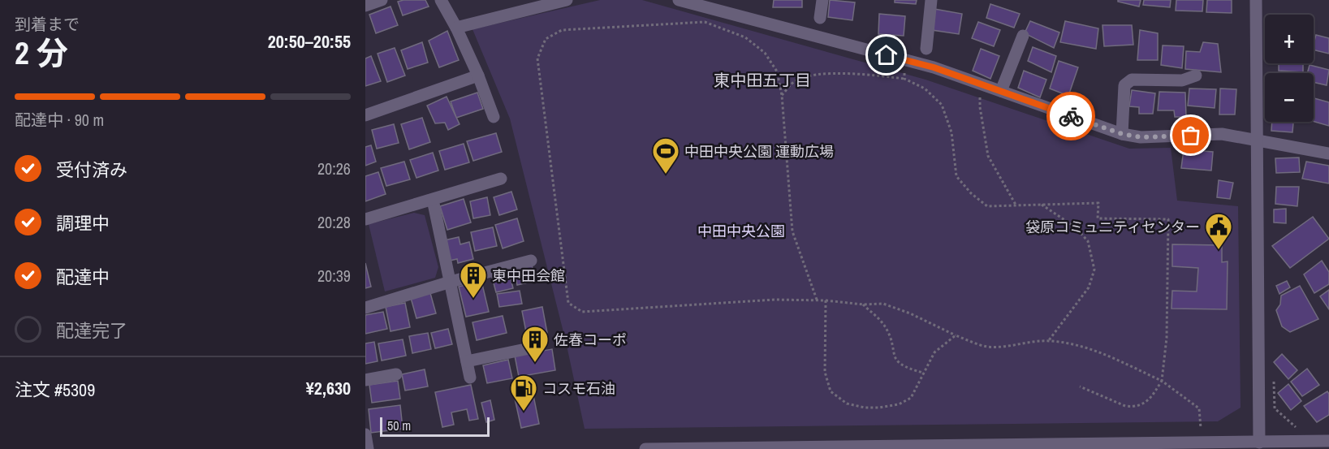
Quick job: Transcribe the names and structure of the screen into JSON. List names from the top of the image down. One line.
{"districts":["東中田五丁目"],"parks":["中田中央公園"],"places":{"sports":["中田中央公園 運動広場"],"public building":["袋原コミュニティセンター"],"building":["東中田会館","佐春コーポ"],"fuel station":["コスモ石油"]},"scale_bar":"50 m","page":{"heading":["2 分","到着まで","20:50–20:55"],"panel":["注文 #5309","¥2,630"],"map_buttons":["+","−"],"bar":"配達中 · 90 m","list":[["受付済み","20:26"],["調理中","20:28"],["配達中","20:39"],"配達完了"],"scale":"50 m"}}
